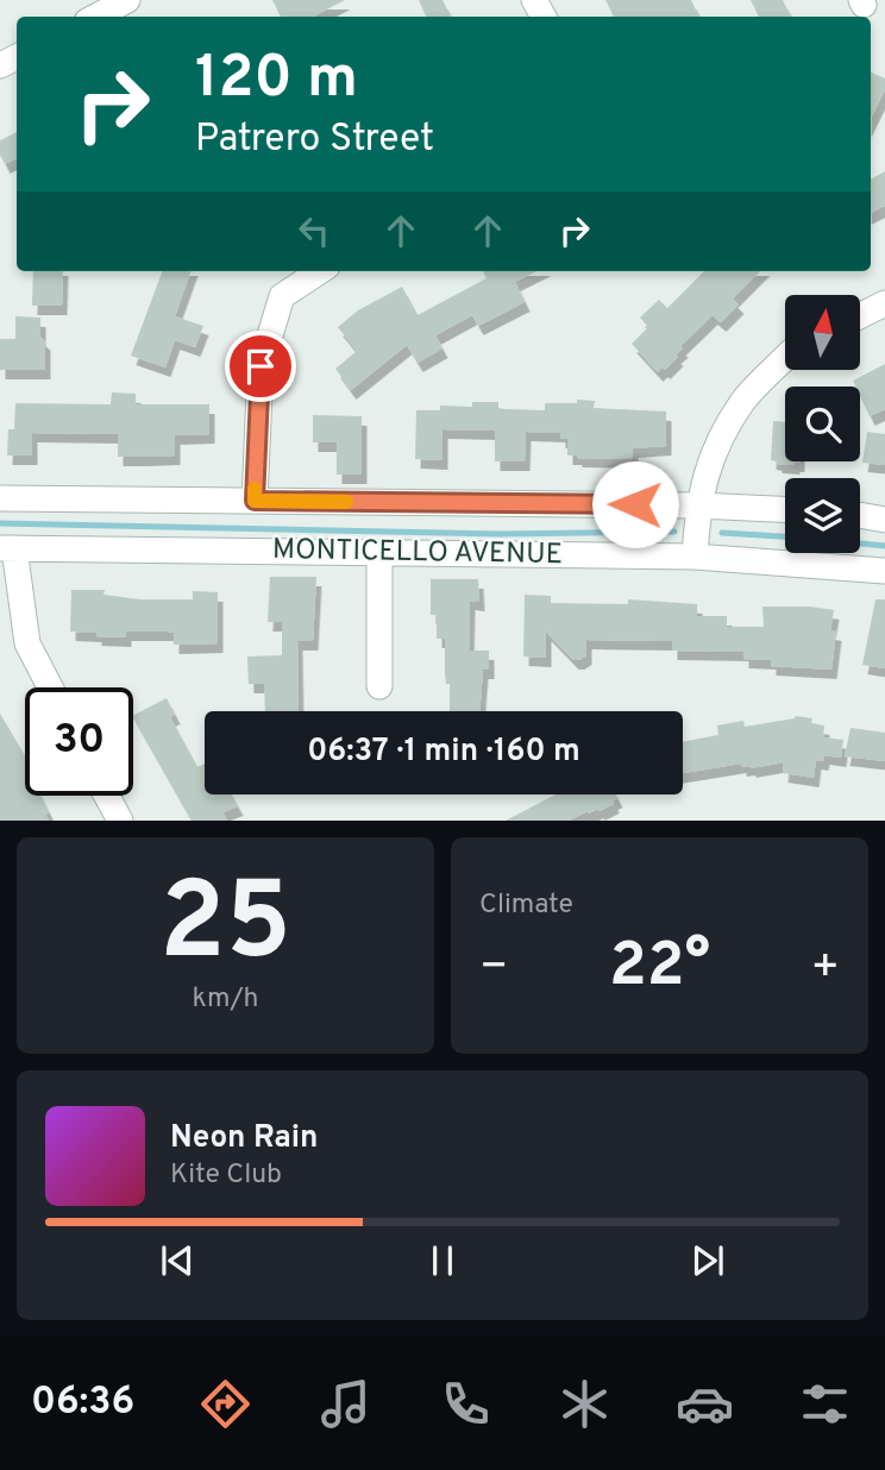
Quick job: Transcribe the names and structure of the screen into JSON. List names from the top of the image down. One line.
{"streets":{"street":["MONTICELLO AVENUE"]},"north":"top","page":{"turn":["120 m","Patrero Street"],"limit":"30","trip":"06:37 · 1 min · 160 m","tile":[["25","km/h"],"Climate"],"heat":["−","22°","+"],"song":["Neon Rain","Kite Club"],"tabs":"06:36"}}
